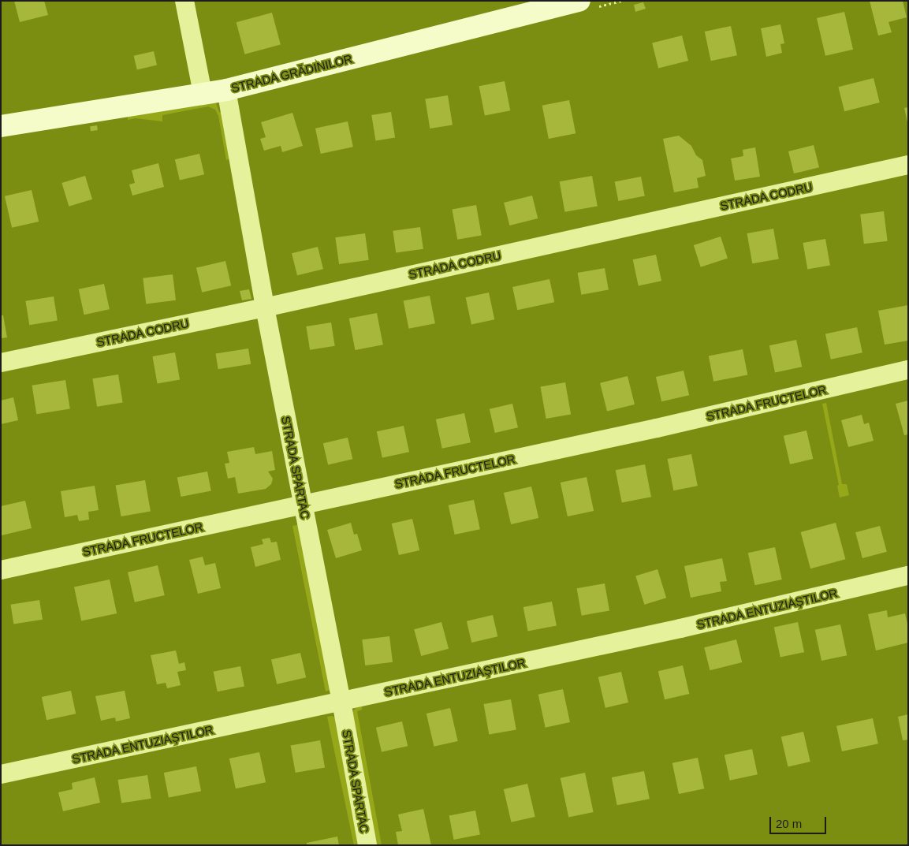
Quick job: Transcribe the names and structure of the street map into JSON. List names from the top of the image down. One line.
{"streets":{"street":["STRADA GRĂDINILOR","STRADA CODRU","STRADA FRUCTELOR","STRADA SPARTAC","STRADA ENTUZIAȘTILOR"]},"crossings":[["STRADA GRĂDINILOR","STRADA SPARTAC"],["STRADA CODRU","STRADA SPARTAC"],["STRADA FRUCTELOR","STRADA SPARTAC"],["STRADA SPARTAC","STRADA ENTUZIAȘTILOR"]],"scale_bar":"20 m"}
